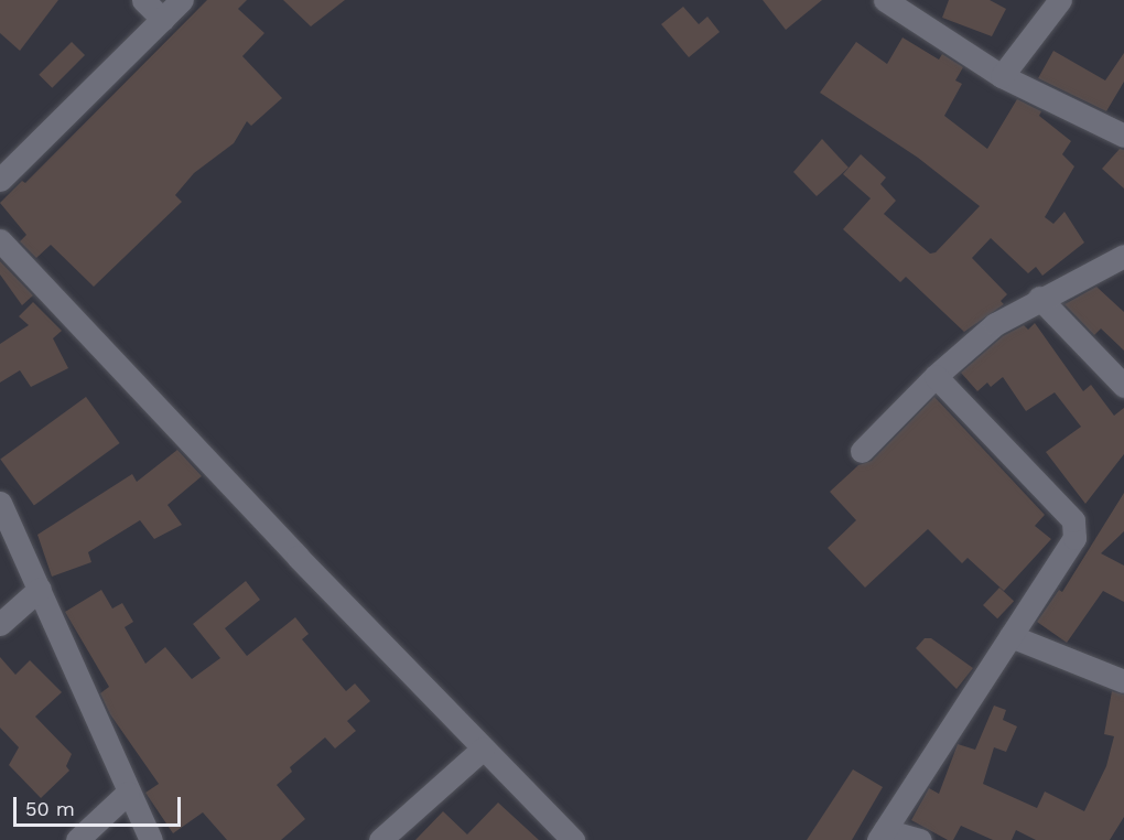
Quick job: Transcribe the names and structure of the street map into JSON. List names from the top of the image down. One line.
{"scale_bar":"50 m"}
